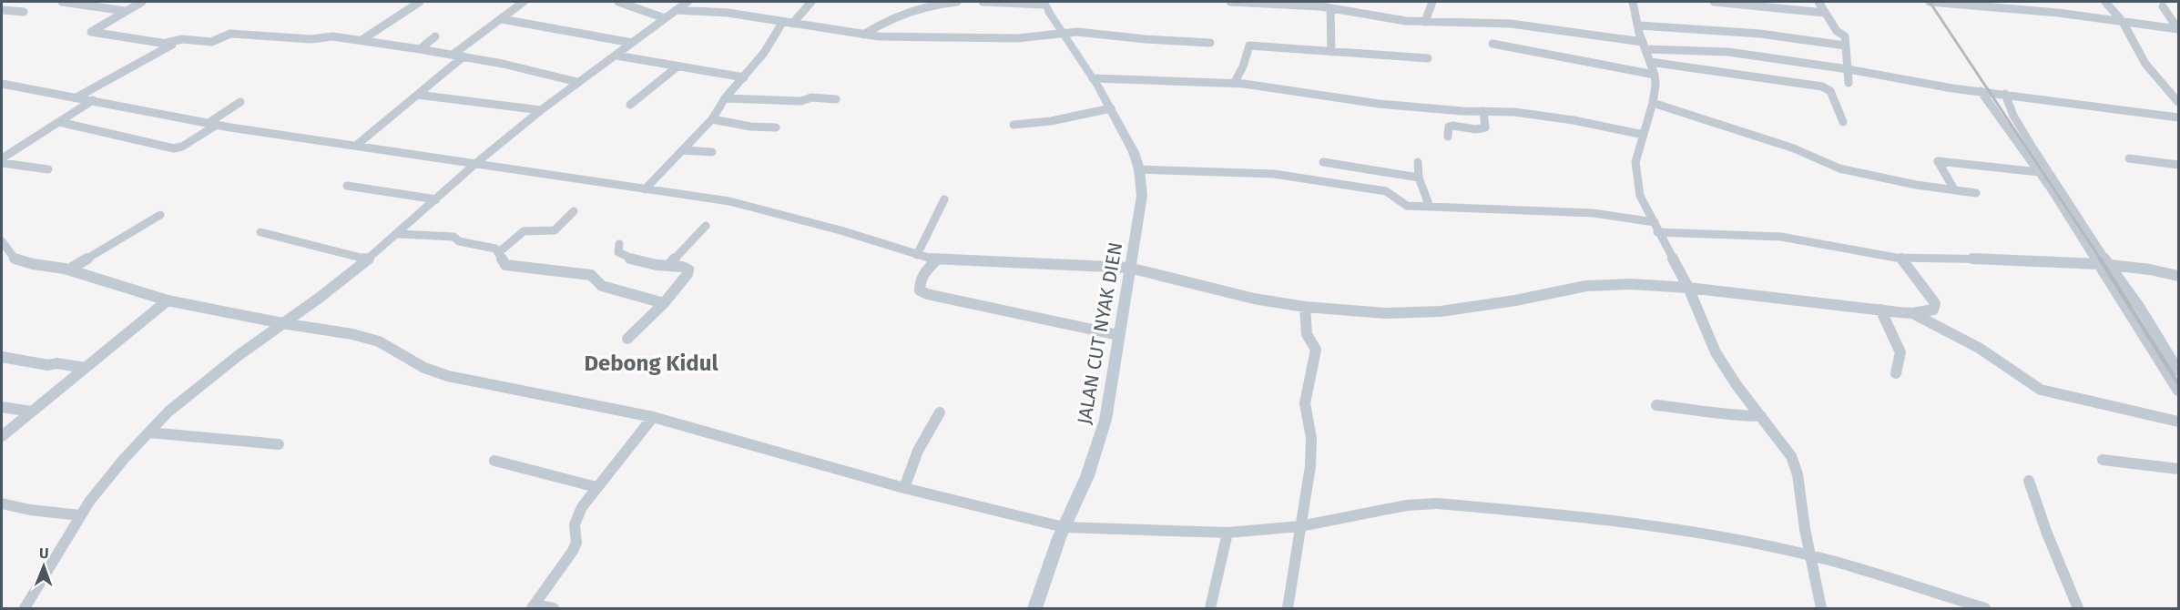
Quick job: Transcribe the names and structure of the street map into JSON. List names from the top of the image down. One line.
{"streets":{"main road":["JALAN CUT NYAK DIEN"]},"districts":["Debong Kidul"],"north":"top"}
